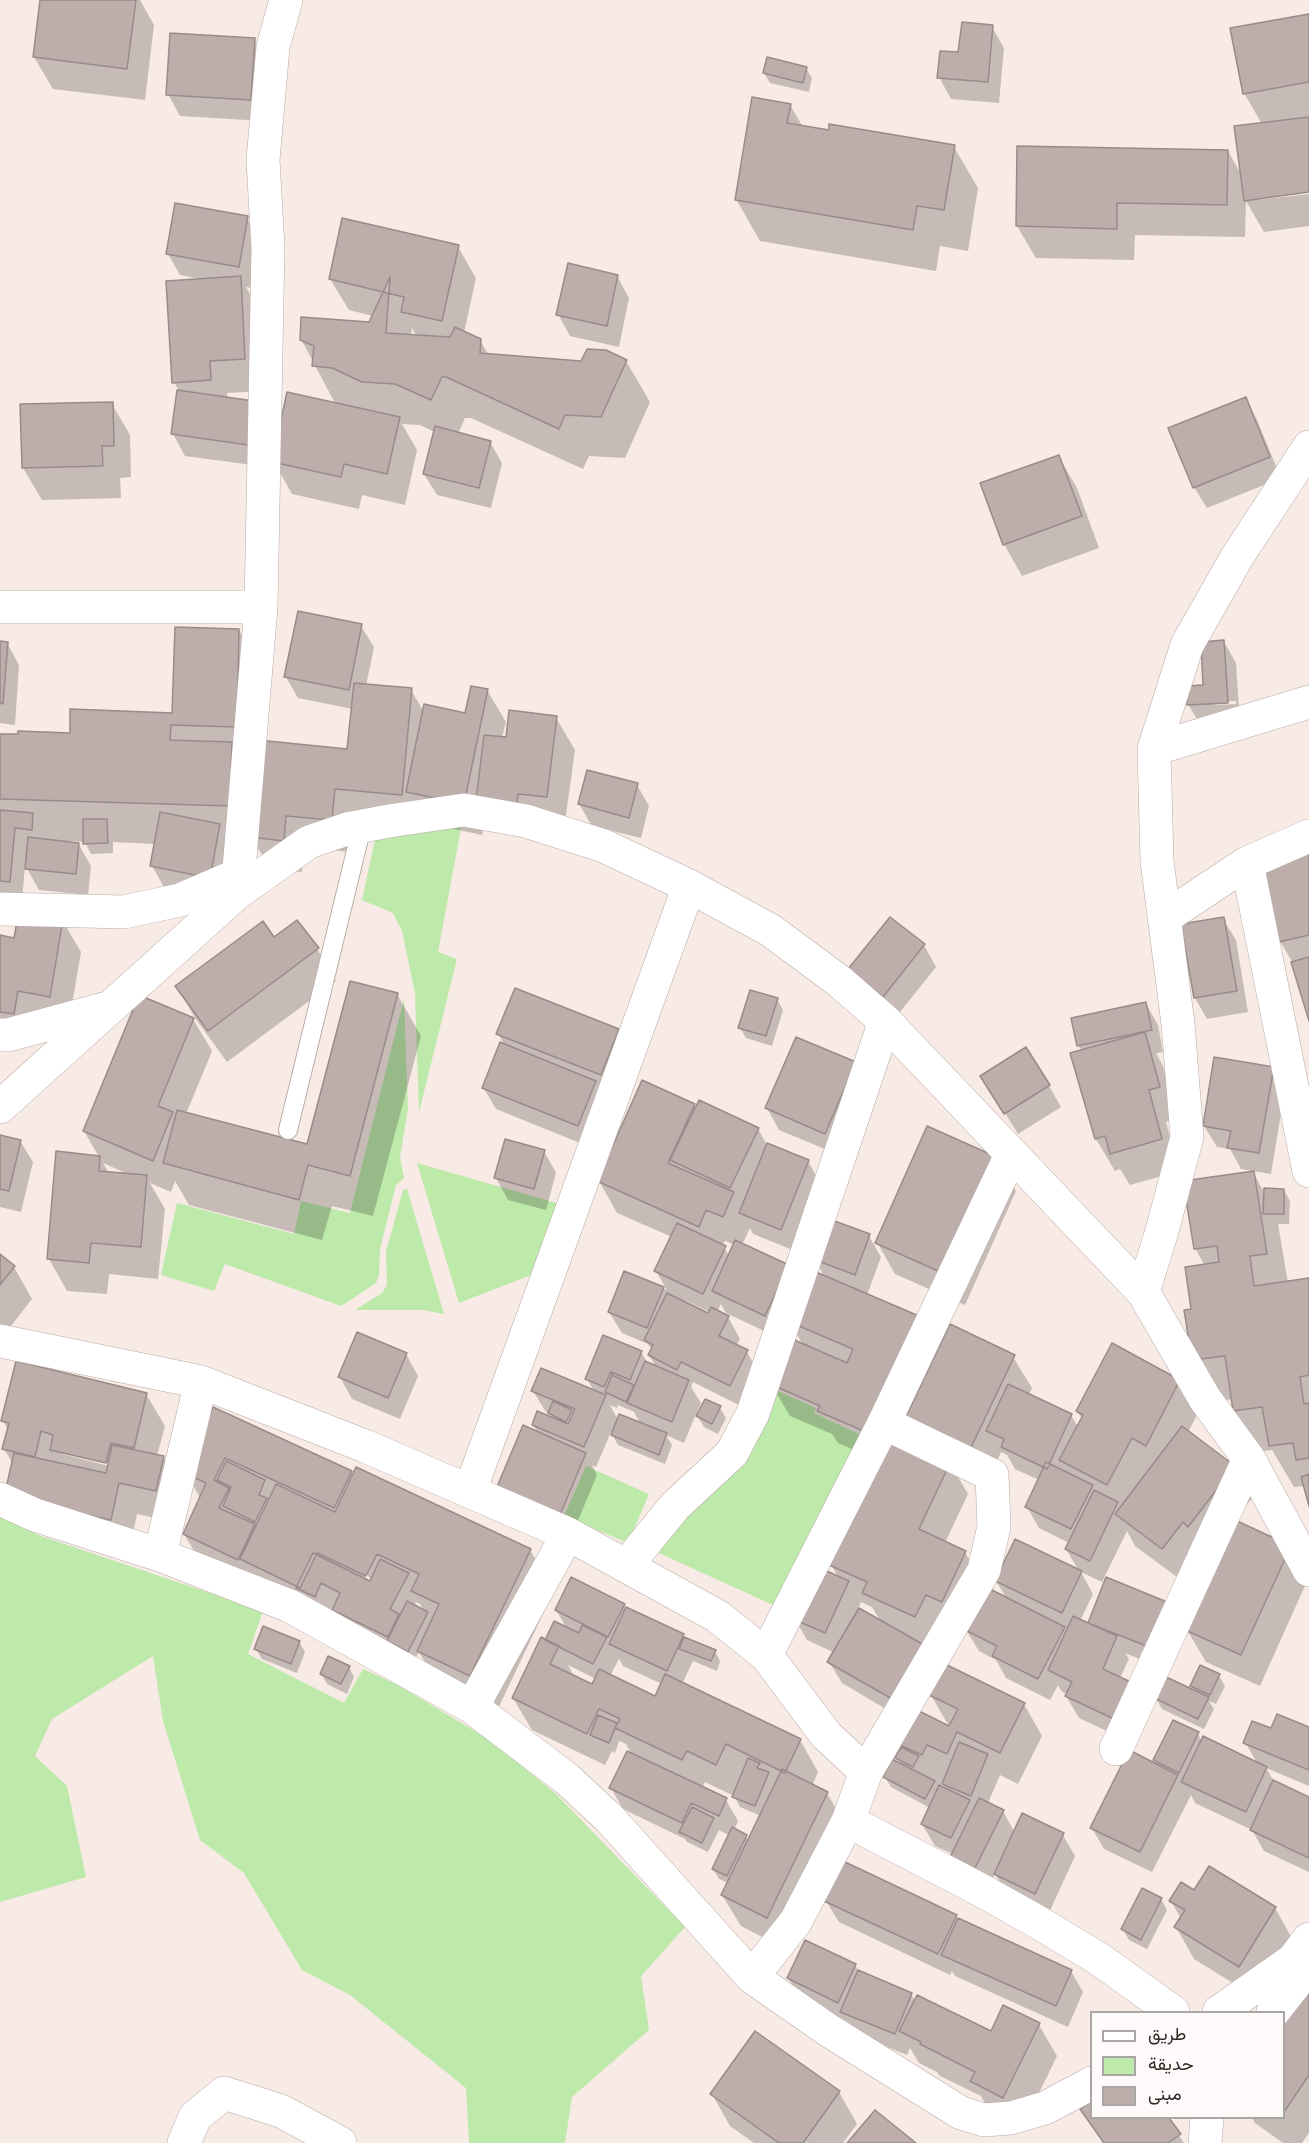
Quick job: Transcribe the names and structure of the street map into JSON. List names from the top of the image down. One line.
{"legend":["طريق","حديقة","مبنى"]}
